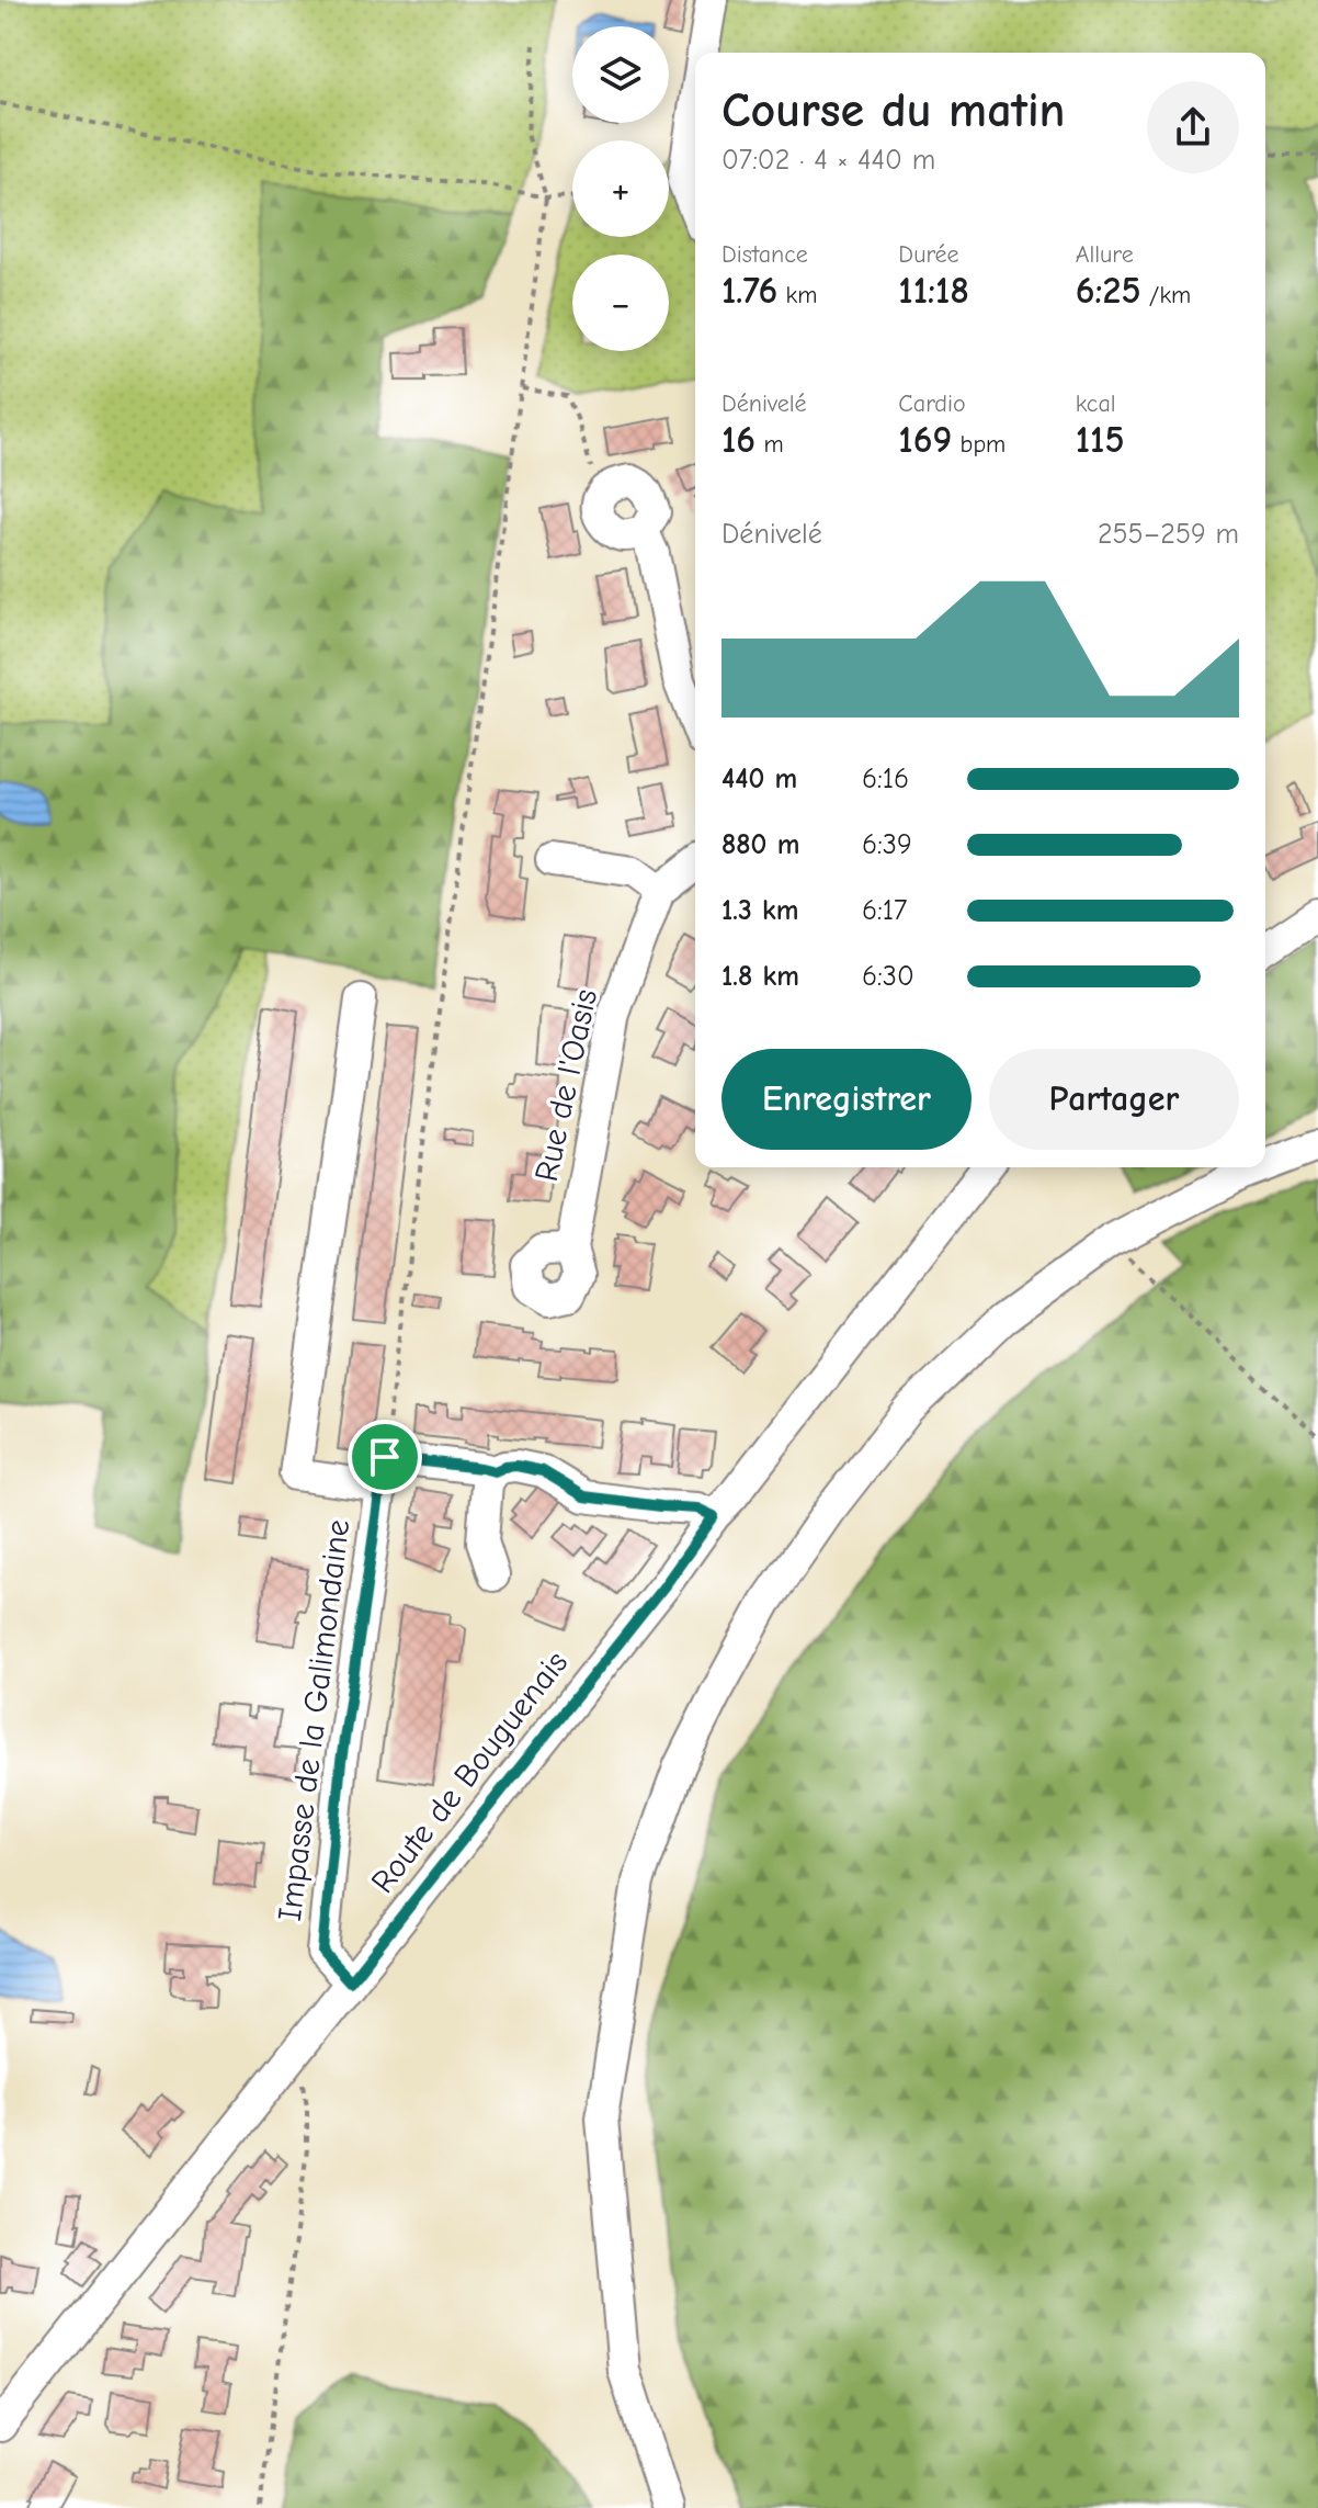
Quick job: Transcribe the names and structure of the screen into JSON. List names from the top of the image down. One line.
{"streets":{"street":["Rue de l'Oasis","Impasse de la Galimondaine","Route de Bouguenais"]},"crossings":[["Impasse de la Galimondaine","Route de Bouguenais"]],"page":{"map_buttons":["+","−"],"heading":["Course du matin","07:02 · 4 × 440 m"],"stats":[["Distance","1.76 km"],["Durée","11:18"],["Allure","6:25 /km"],["Dénivelé","16 m"],["Cardio","169 bpm"],["kcal","115"]],"chart":["Dénivelé","255–259 m"],"list":[{"name":"440 m","note":"6:16"},{"name":"880 m","note":"6:39"},{"name":"1.3 km","note":"6:17"},{"name":"1.8 km","note":"6:30"}],"buttons":["Enregistrer","Partager"]}}
